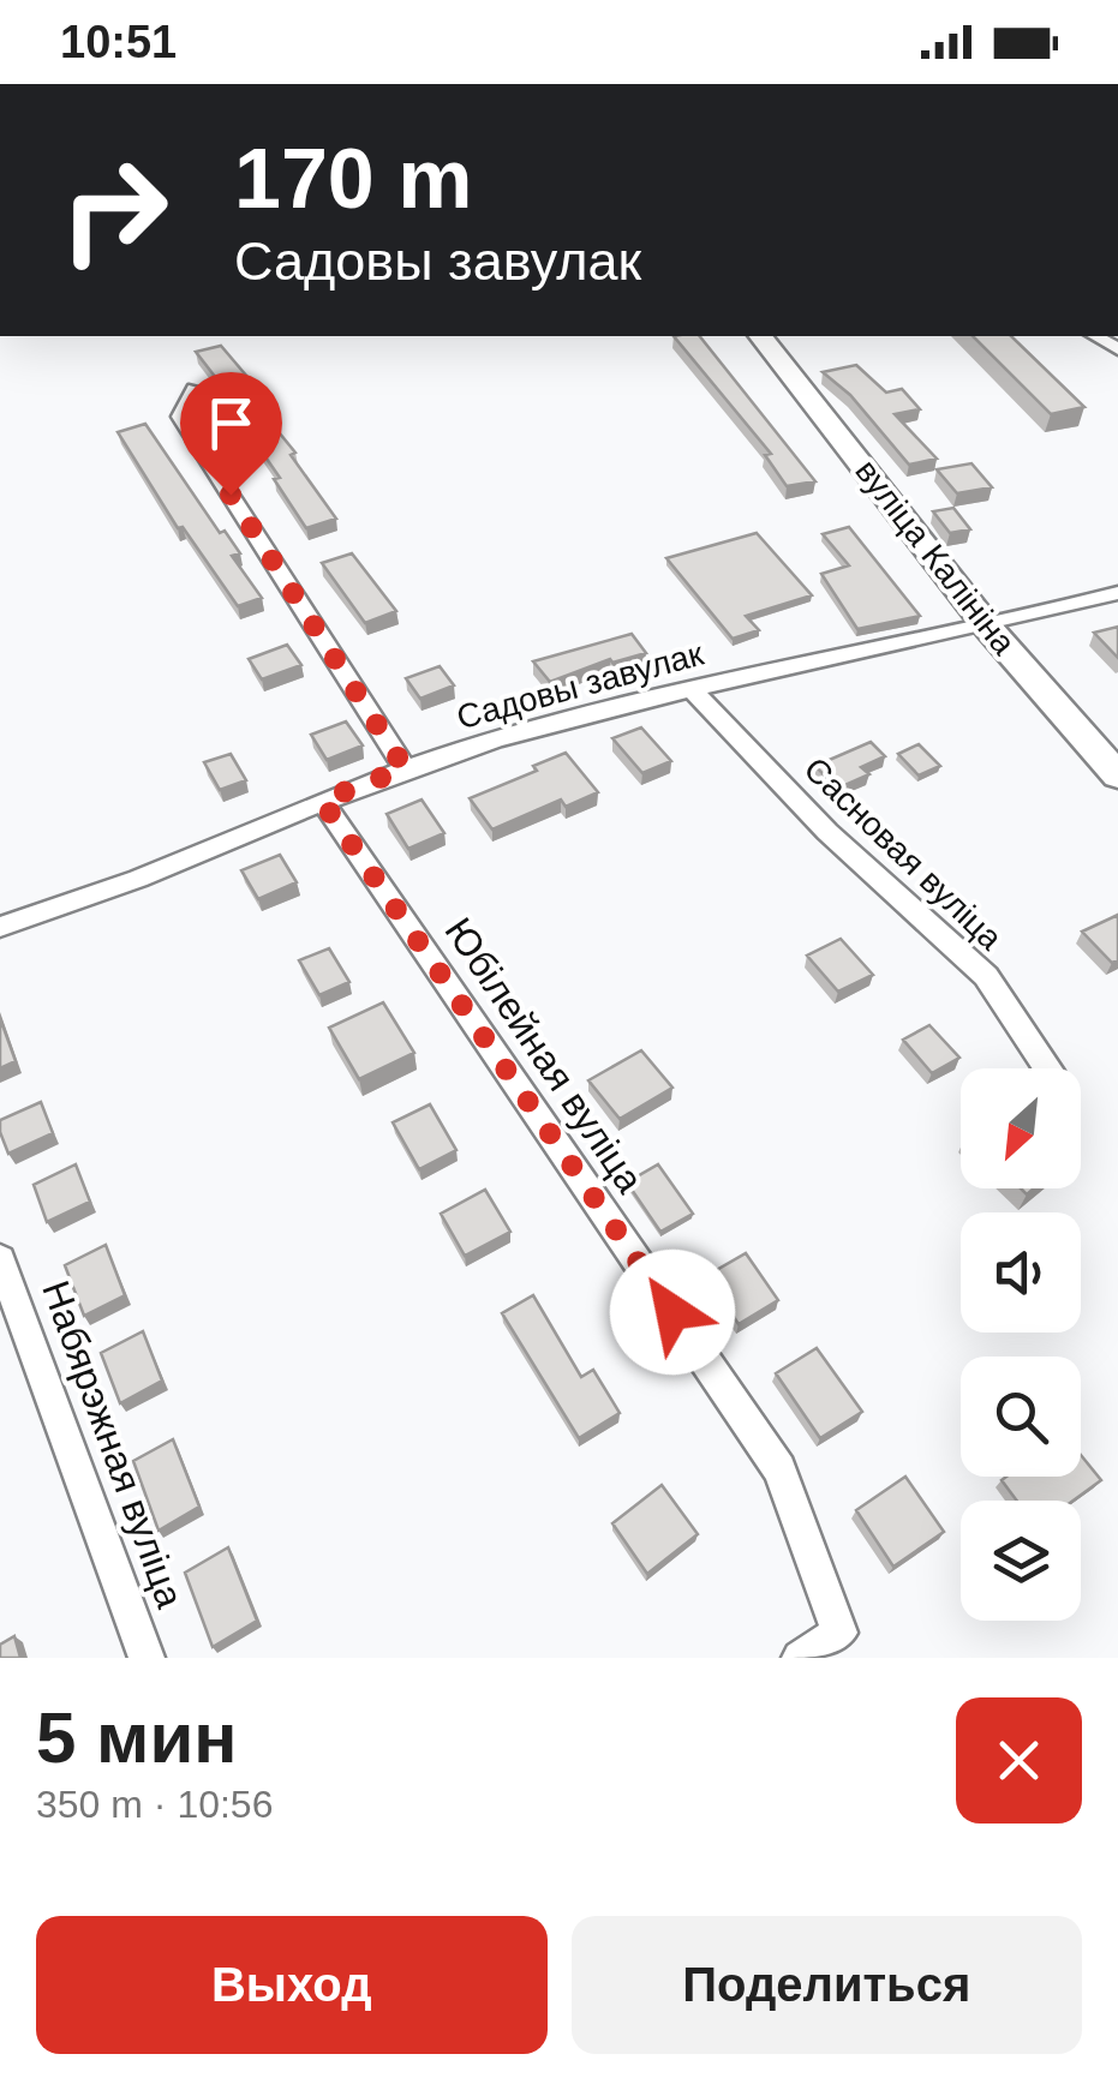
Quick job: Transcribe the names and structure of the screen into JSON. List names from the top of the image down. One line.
{"streets":{"street":["вуліца Калініна","Садовы завулак","Сасновая вуліца","Юбілейная вуліца","Набярэжная вуліца"]},"crossings":[["вуліца Калініна","Садовы завулак"],["Садовы завулак","Сасновая вуліца"],["Садовы завулак","Юбілейная вуліца"]],"north":"bottom left","page":{"status":"10:51","turn":["170 m","Садовы завулак"],"heading":["5 мин","350 m · 10:56"],"buttons":["Выход","Поделиться"]}}
